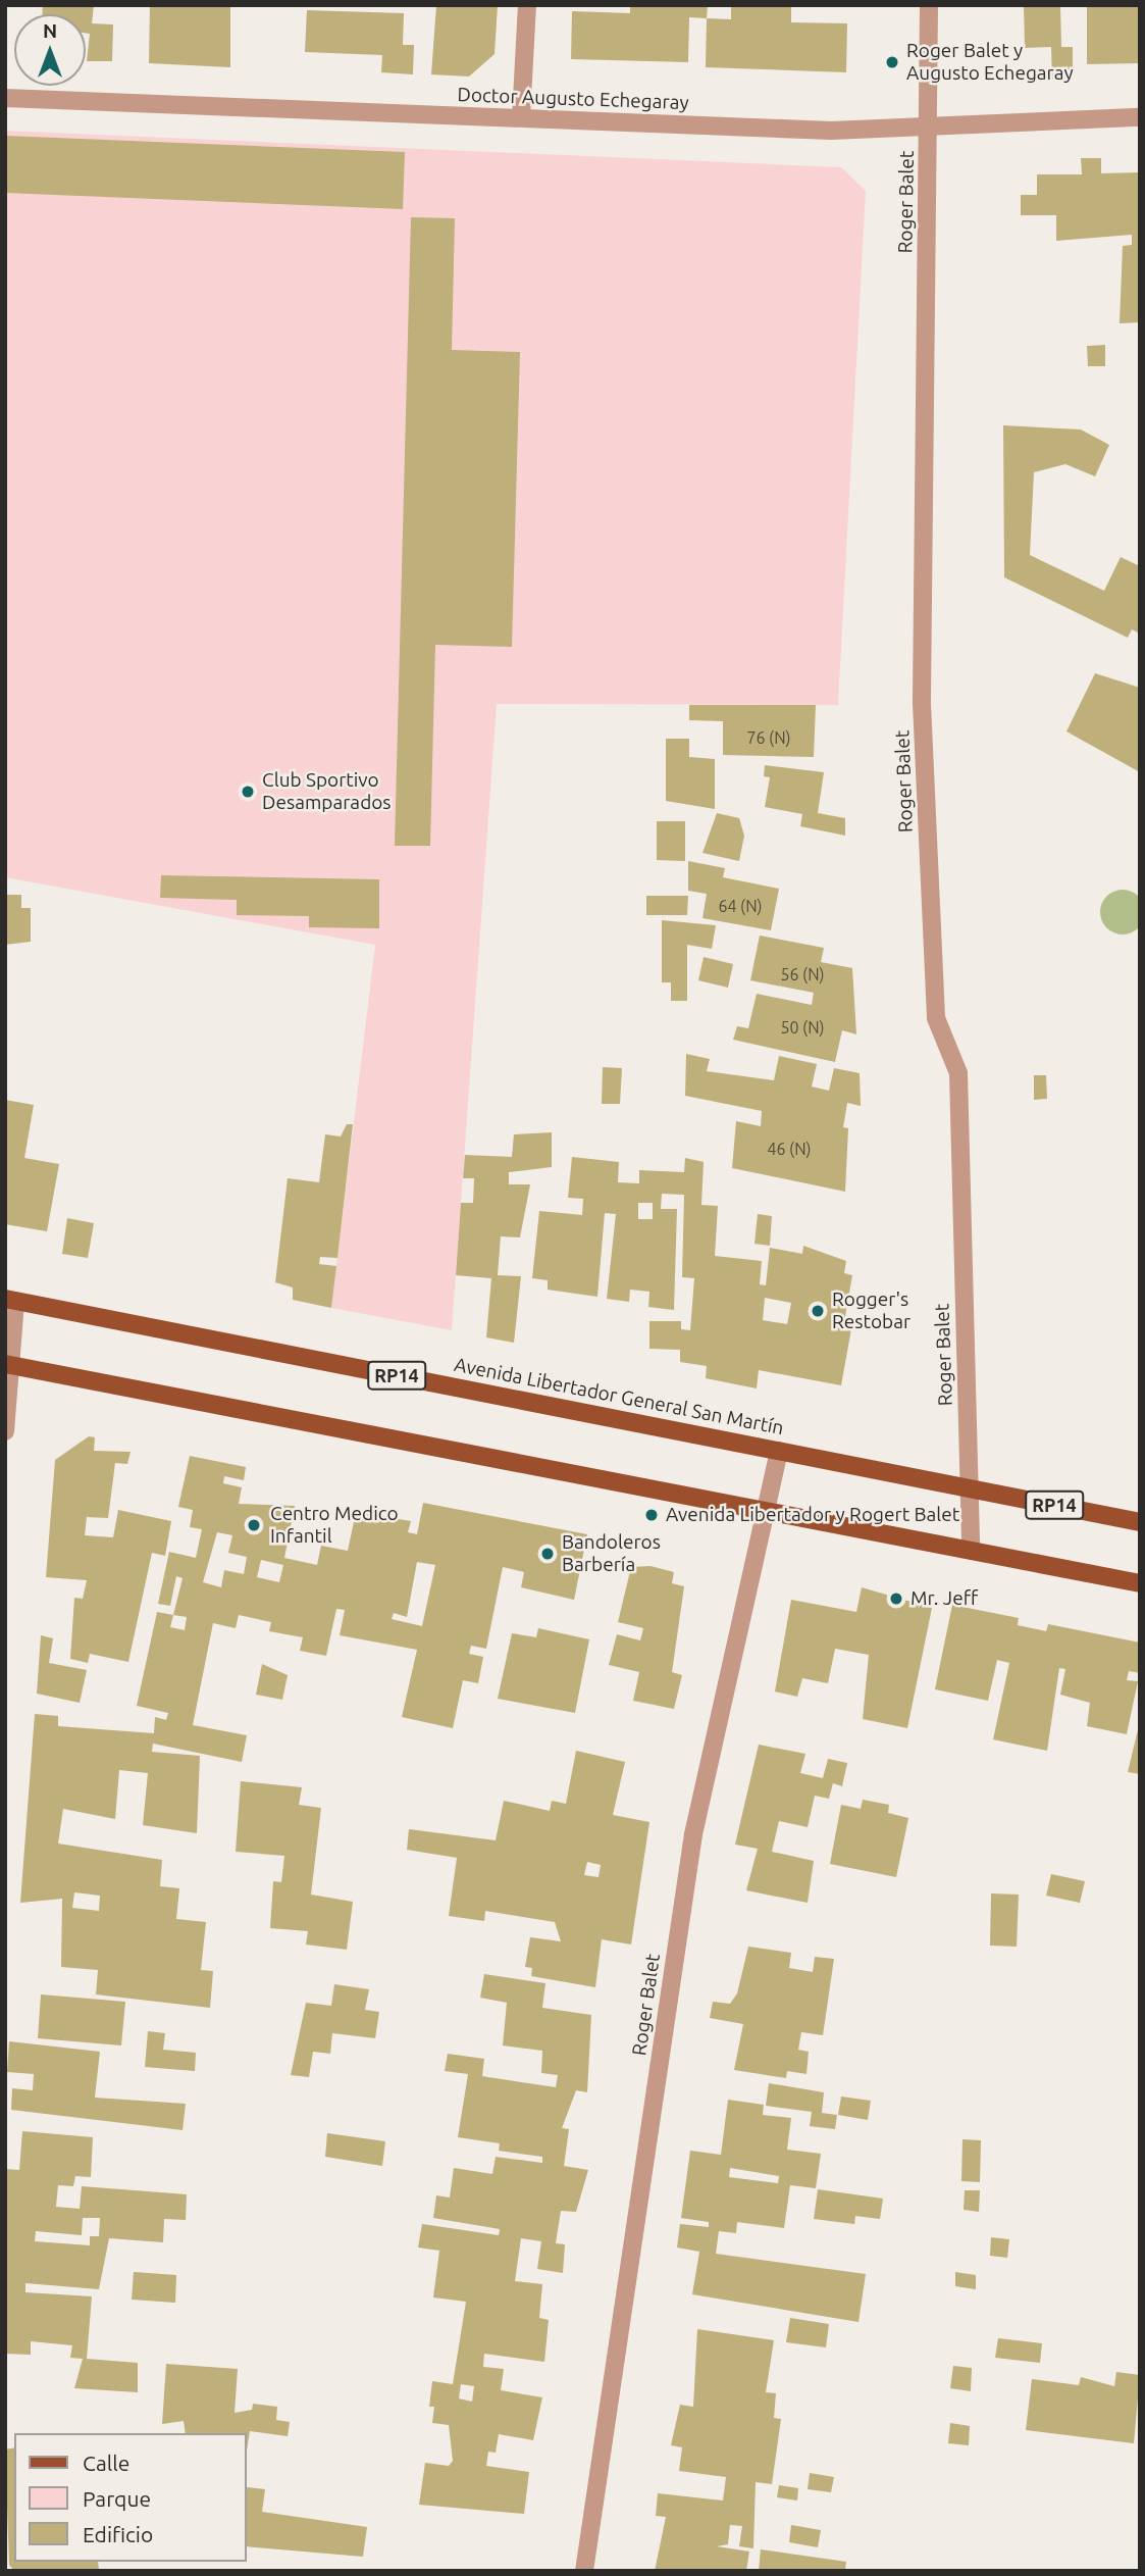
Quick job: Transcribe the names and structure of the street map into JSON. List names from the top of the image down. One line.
{"streets":{"main road":["RP14","Avenida Libertador General San Martín"],"street":["Doctor Augusto Echegaray","Roger Balet"]},"crossings":[["Doctor Augusto Echegaray","Roger Balet"],["Roger Balet","Avenida Libertador General San Martín"]],"places":["Roger Balet y Augusto Echegaray","Club Sportivo Desamparados","Rogger's Restobar","Avenida Libertador y Rogert Balet","Centro Medico Infantil","Bandoleros Barbería","Mr. Jeff"],"house_numbers":["76 (N)","64 (N)","56 (N)","50 (N)","46 (N)"],"legend":["Calle","Parque","Edificio"],"north":"top"}
